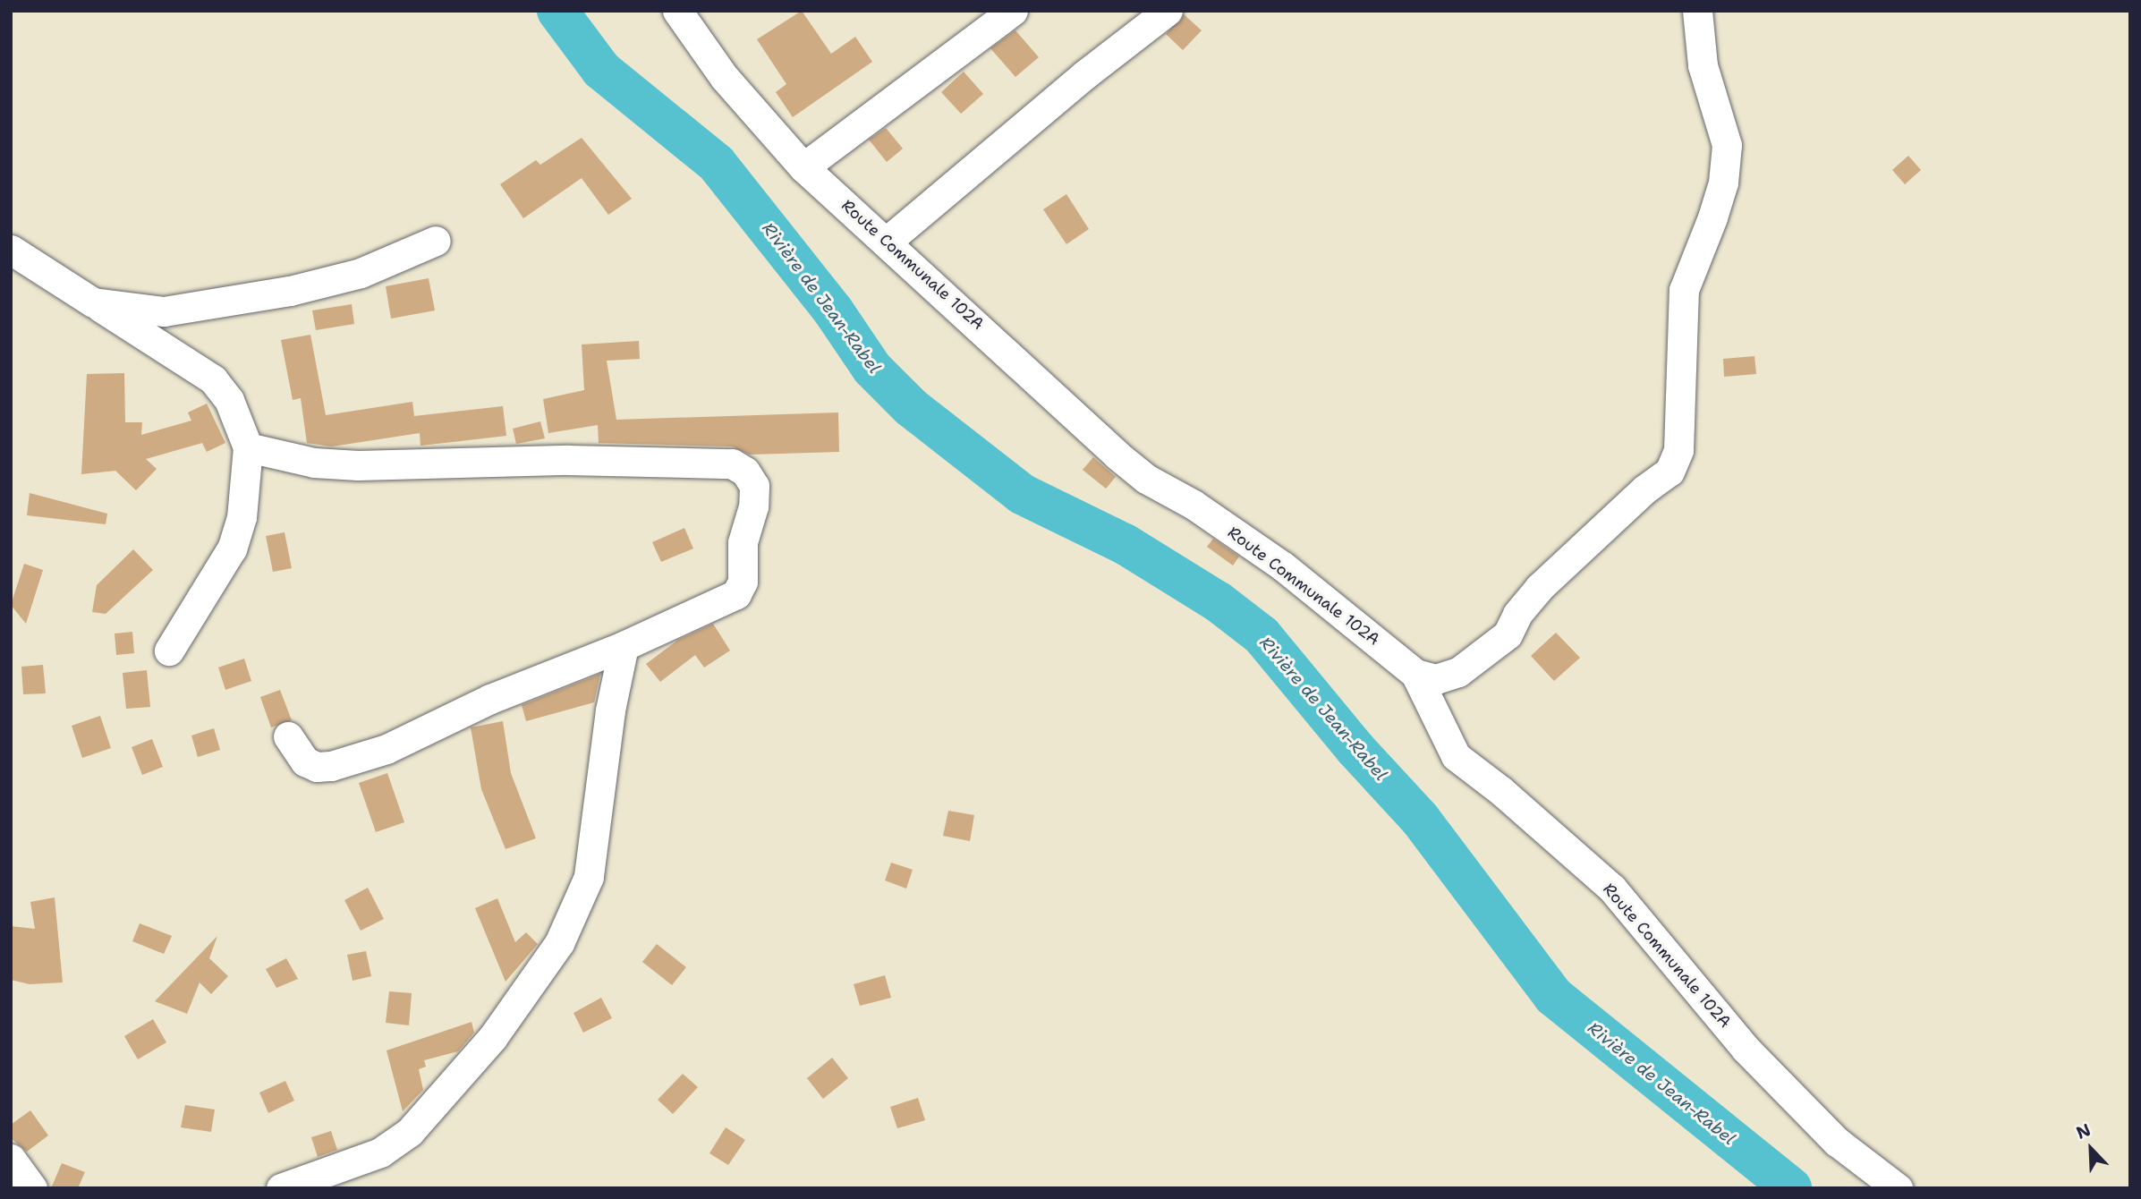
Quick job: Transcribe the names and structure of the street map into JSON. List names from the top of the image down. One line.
{"streets":{"street":["Route Communale 102A"]},"water":["Rivière de Jean-Rabel"],"north":"top left"}
